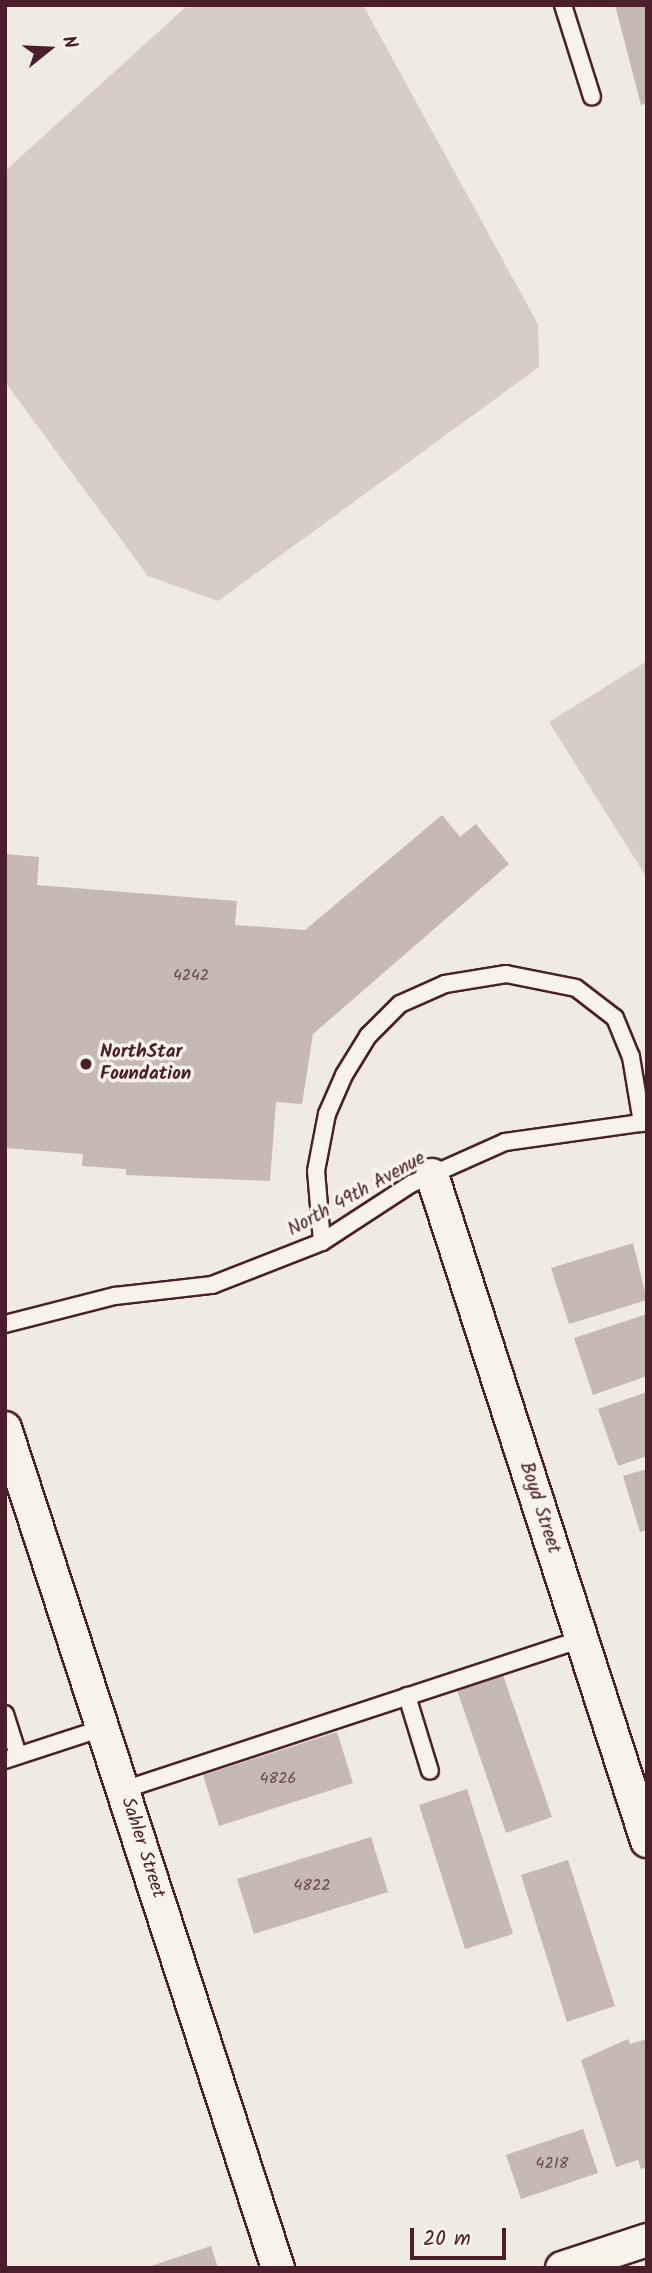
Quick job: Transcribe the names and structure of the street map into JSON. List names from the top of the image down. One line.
{"streets":{"street":["Boyd Street","Sahler Street"],"lane":["North 49th Avenue"]},"crossings":[["North 49th Avenue","Boyd Street"]],"places":["NorthStar Foundation"],"house_numbers":["4242","4826","4822","4218"],"scale_bar":"20 m","north":"right"}
